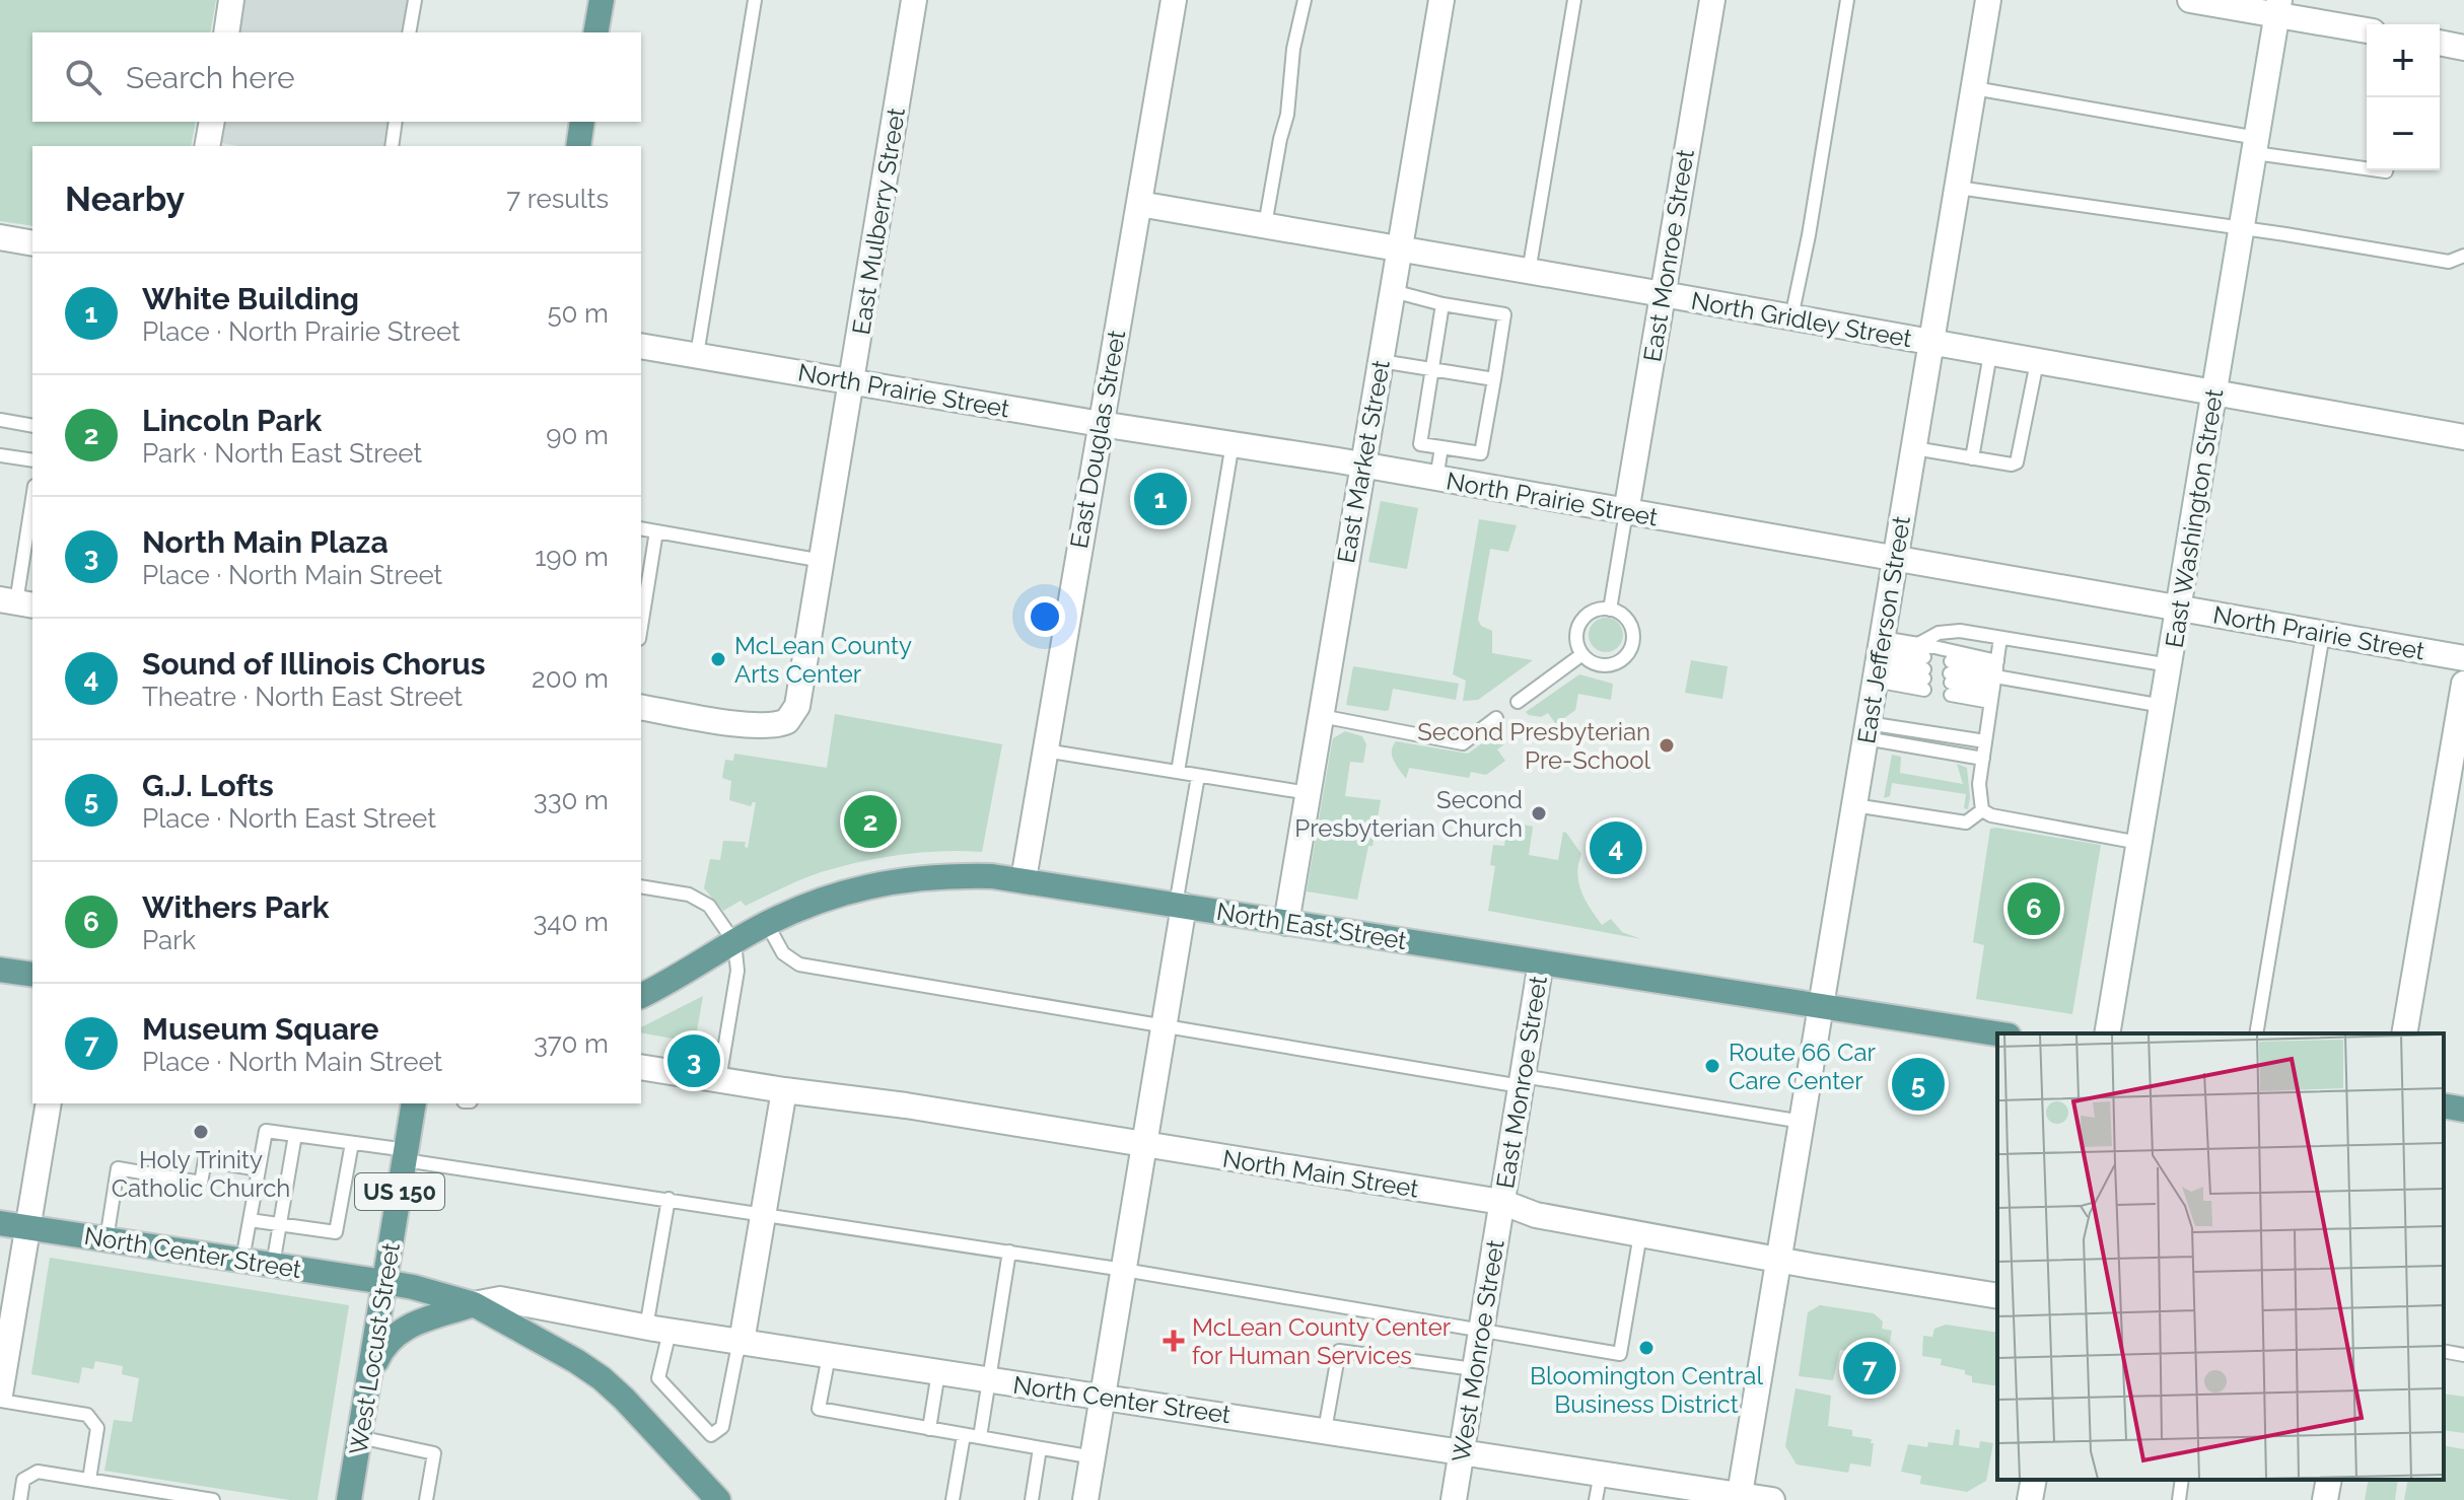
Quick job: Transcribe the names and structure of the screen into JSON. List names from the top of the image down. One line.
{"streets":{"main road":["North East Street","US 150","North Center Street","West Locust Street"],"street":["East Mulberry Street","East Monroe Street","North Gridley Street","North Prairie Street","East Douglas Street","East Market Street","East Washington Street","East Jefferson Street","North Main Street","West Monroe Street"]},"crossings":[["East Mulberry Street","North Prairie Street"],["East Monroe Street","North Gridley Street"],["East Monroe Street","North Prairie Street"],["East Monroe Street","North East Street"],["East Monroe Street","North Main Street"],["East Monroe Street","West Monroe Street"],["North Gridley Street","East Douglas Street"],["North Gridley Street","East Market Street"],["North Gridley Street","East Washington Street"],["North Gridley Street","East Jefferson Street"],["North Prairie Street","East Douglas Street"],["North Prairie Street","East Market Street"],["North Prairie Street","East Washington Street"],["North Prairie Street","East Jefferson Street"],["East Douglas Street","North East Street"],["East Market Street","North East Street"],["East Jefferson Street","North East Street"],["East Jefferson Street","North Main Street"],["East Jefferson Street","North Center Street"],["North Main Street","West Monroe Street"],["North Center Street","West Locust Street"],["North Center Street","West Monroe Street"]],"places":{"other":["McLean County Arts Center","Second Presbyterian Pre-School","Second Presbyterian Church","Route 66 Car Care Center","Holy Trinity Catholic Church","Bloomington Central Business District"],"health":["McLean County Center for Human Services"]},"page":{"map_buttons":["+","−"],"search":"Search here","heading":["Nearby","7 results"],"list":[{"mark":"1","name":"White Building","note":"Place · North Prairie Street","value":"50 m"},{"mark":"2","name":"Lincoln Park","note":"Park · North East Street","value":"90 m"},{"mark":"3","name":"North Main Plaza","note":"Place · North Main Street","value":"190 m"},{"mark":"4","name":"Sound of Illinois Chorus","note":"Theatre · North East Street","value":"200 m"},{"mark":"5","name":"G.J. Lofts","note":"Place · North East Street","value":"330 m"},{"mark":"6","name":"Withers Park","note":"Park","value":"340 m"},{"mark":"7","name":"Museum Square","note":"Place · North Main Street","value":"370 m"}],"pins":["1","2","4","6","3","5","7"]}}
